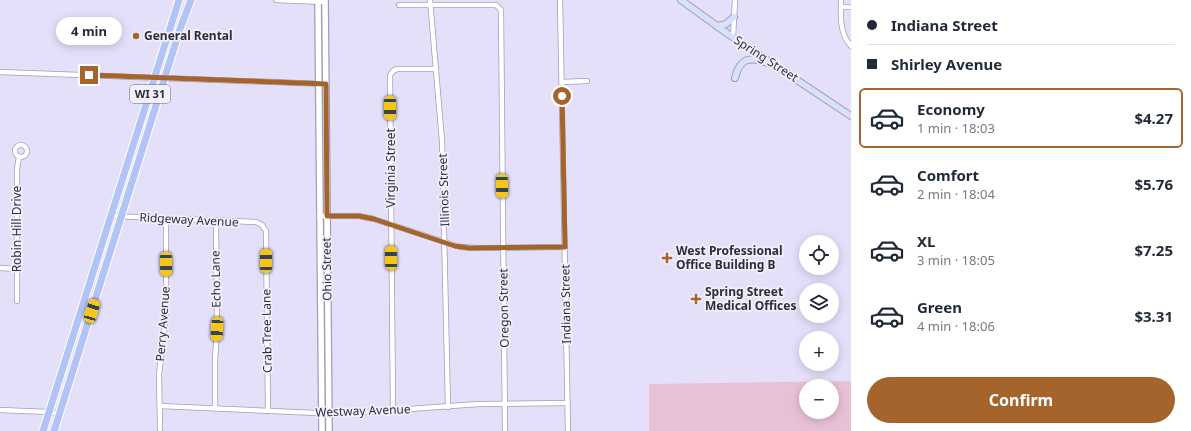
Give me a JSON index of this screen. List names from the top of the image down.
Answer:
{
  "streets": {
    "main road": ["Spring Street", "WI 31"],
    "street": [
      "Virginia Street",
      "Illinois Street",
      "Ridgeway Avenue",
      "Robin Hill Drive",
      "Ohio Street",
      "Echo Lane",
      "Indiana Street",
      "Oregon Street",
      "Perry Avenue",
      "Crab Tree Lane",
      "Westway Avenue"
    ]
  },
  "crossings": [
    ["WI 31", "Ridgeway Avenue"],
    ["Virginia Street", "Illinois Street"],
    ["Virginia Street", "Westway Avenue"],
    ["Illinois Street", "Oregon Street"],
    ["Illinois Street", "Westway Avenue"],
    ["Ridgeway Avenue", "Echo Lane"],
    ["Ridgeway Avenue", "Perry Avenue"],
    ["Ridgeway Avenue", "Crab Tree Lane"],
    ["Ohio Street", "Westway Avenue"],
    ["Echo Lane", "Westway Avenue"],
    ["Indiana Street", "Westway Avenue"],
    ["Oregon Street", "Westway Avenue"],
    ["Perry Avenue", "Westway Avenue"],
    ["Crab Tree Lane", "Westway Avenue"]
  ],
  "places": {
    "other": ["General Rental"],
    "health": ["West Professional Office Building B", "Spring Street Medical Offices"]
  },
  "page": {
    "banner": ["Indiana Street", "Shirley Avenue"],
    "bubble": "4 min",
    "list": [
      {
        "name": "Economy",
        "note": "1 min · 18:03",
        "value": "$4.27"
      },
      {
        "name": "Comfort",
        "note": "2 min · 18:04",
        "value": "$5.76"
      },
      {
        "name": "XL",
        "note": "3 min · 18:05",
        "value": "$7.25"
      },
      {
        "name": "Green",
        "note": "4 min · 18:06",
        "value": "$3.31"
      }
    ],
    "map_buttons": ["+", "−"],
    "buttons": "Confirm"
  }
}
